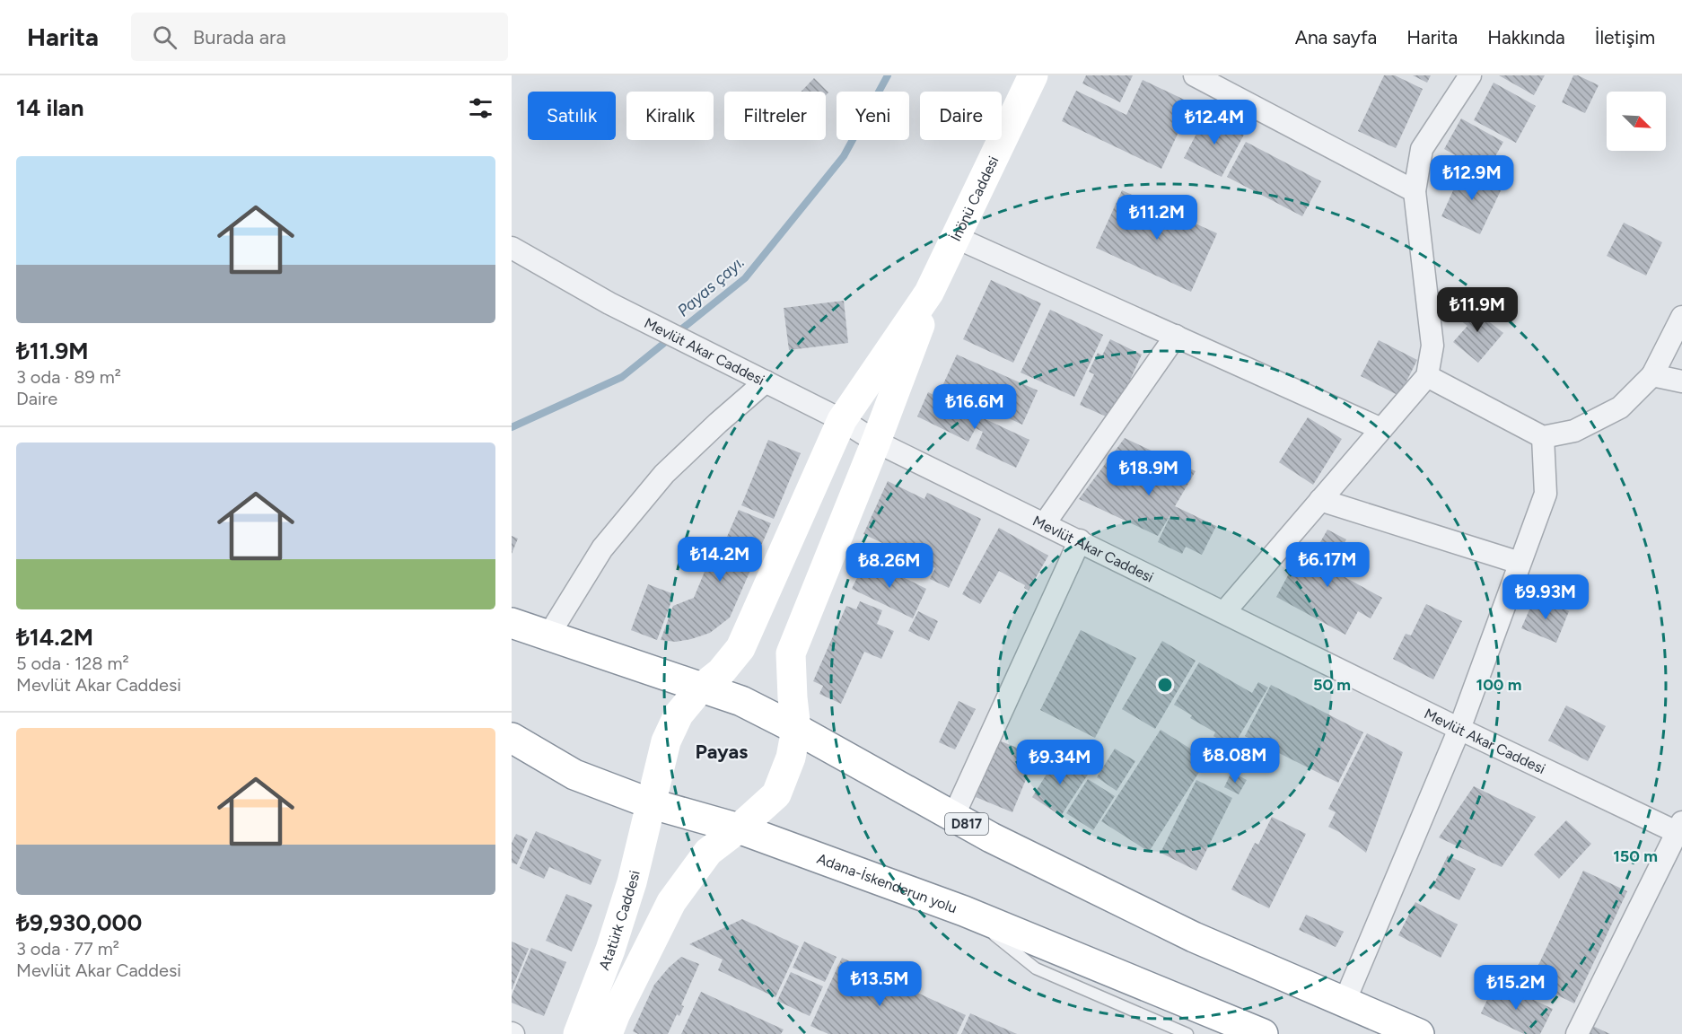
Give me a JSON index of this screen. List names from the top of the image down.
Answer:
{
  "streets": {
    "main road": [
      "İnönü Caddesi",
      "D817",
      "Adana-İskenderun yolu",
      "Atatürk Caddesi"
    ],
    "street": ["Mevlüt Akar Caddesi"]
  },
  "crossings": [
    ["D817", "Adana-İskenderun yolu"],
    ["D817", "Atatürk Caddesi"],
    ["Adana-İskenderun yolu", "Atatürk Caddesi"]
  ],
  "districts": ["Payas"],
  "water": ["Payas çayı."],
  "north": "bottom right",
  "page": {
    "header": "Harita",
    "search": "Burada ara",
    "nav": [
      "Ana sayfa",
      "Harita",
      "Hakkında",
      "İletişim"
    ],
    "heading": "14 ilan",
    "chip": [
      "Satılık",
      "Kiralık",
      "Filtreler",
      "Yeni",
      "Daire"
    ],
    "price": [
      "₺12.4M",
      "₺12.9M",
      "₺11.2M",
      "₺11.9M",
      "₺16.6M",
      "₺18.9M",
      "₺14.2M",
      "₺6.17M",
      "₺8.26M",
      "₺9.93M",
      "₺8.08M",
      "₺9.34M",
      "₺13.5M",
      "₺15.2M"
    ],
    "list": [
      {
        "name": "₺11.9M",
        "note": "3 oda · 89 m² · Daire"
      },
      {
        "name": "₺14.2M",
        "note": "5 oda · 128 m² · Mevlüt Akar Caddesi"
      },
      {
        "name": "₺9,930,000",
        "note": "3 oda · 77 m² · Mevlüt Akar Caddesi"
      }
    ]
  },
  "rings": ["50 m", "100 m", "150 m"]
}
